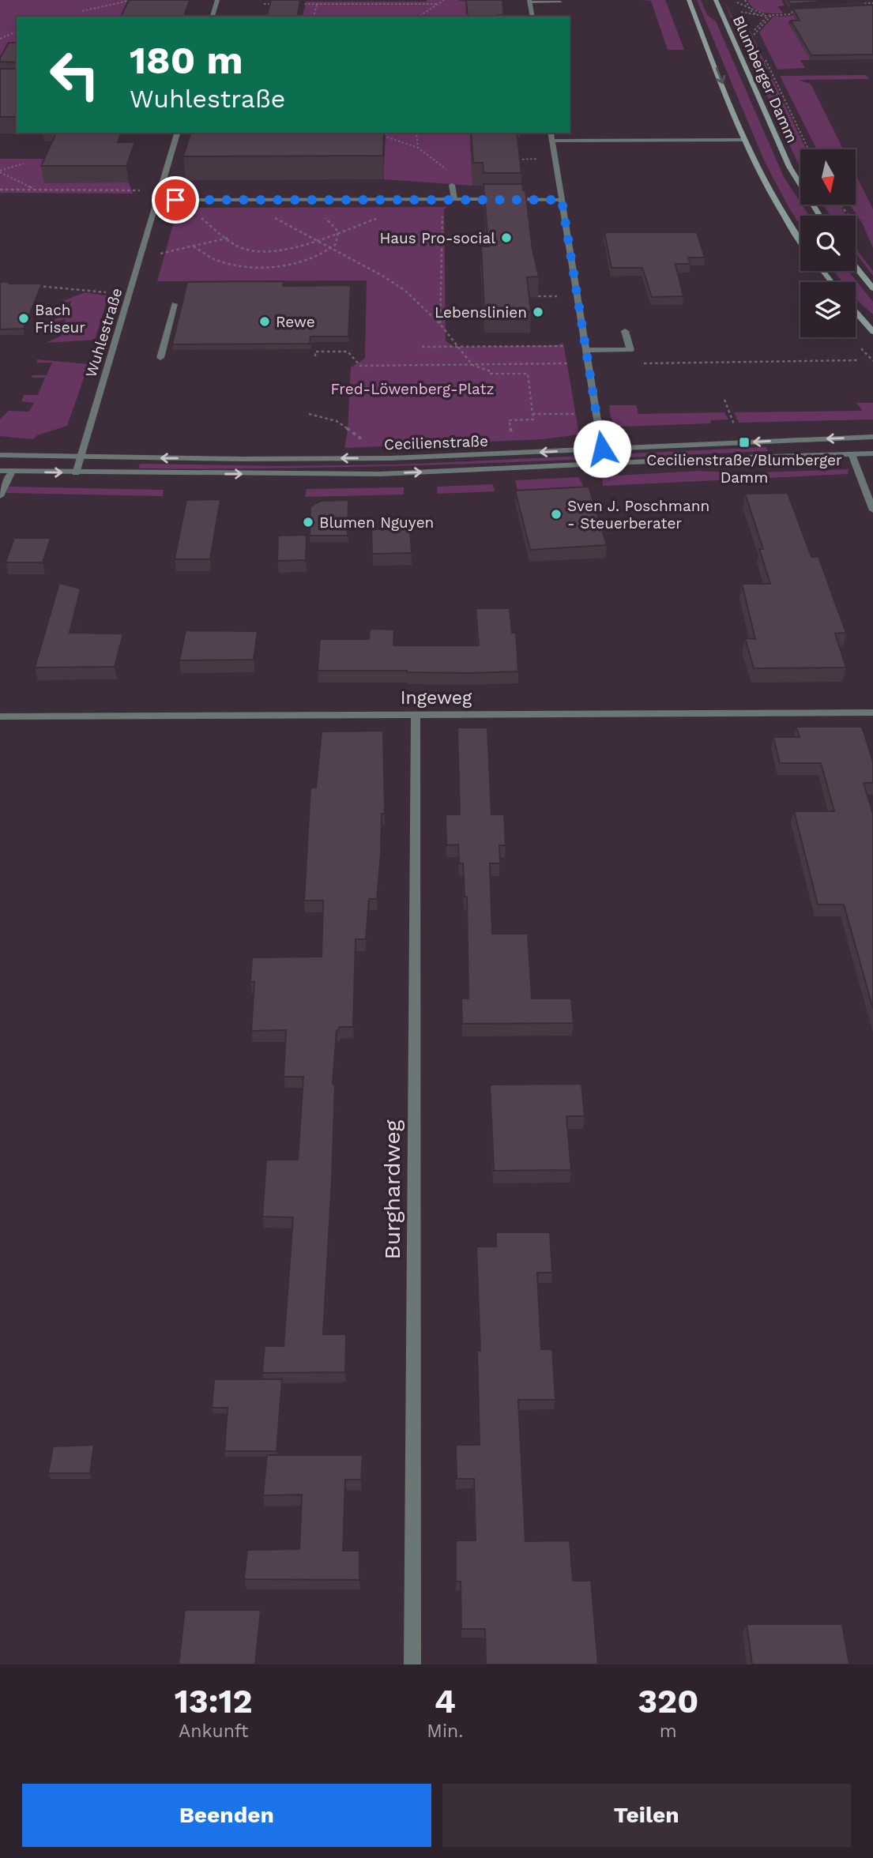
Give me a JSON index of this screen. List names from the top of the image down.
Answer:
{
  "streets": {
    "main road": ["Blumberger Damm"],
    "street": [
      "Wuhlestraße",
      "Cecilienstraße",
      "Ingeweg",
      "Burghardweg"
    ]
  },
  "crossings": [
    ["Wuhlestraße", "Cecilienstraße"],
    ["Ingeweg", "Burghardweg"]
  ],
  "parks": ["Fred-Löwenberg-Platz"],
  "places": {
    "other": [
      "Haus Pro-social",
      "Lebenslinien",
      "Bach Friseur",
      "Rewe",
      "Sven J. Poschmann - Steuerberater",
      "Blumen Nguyen"
    ],
    "transit": ["Cecilienstraße/Blumberger Damm"]
  },
  "north": "bottom",
  "page": {
    "turn": ["180 m", "Wuhlestraße"],
    "eta": [
      "13:12",
      "Ankunft",
      "4",
      "Min.",
      "320",
      "m"
    ],
    "buttons": ["Beenden", "Teilen"]
  }
}
